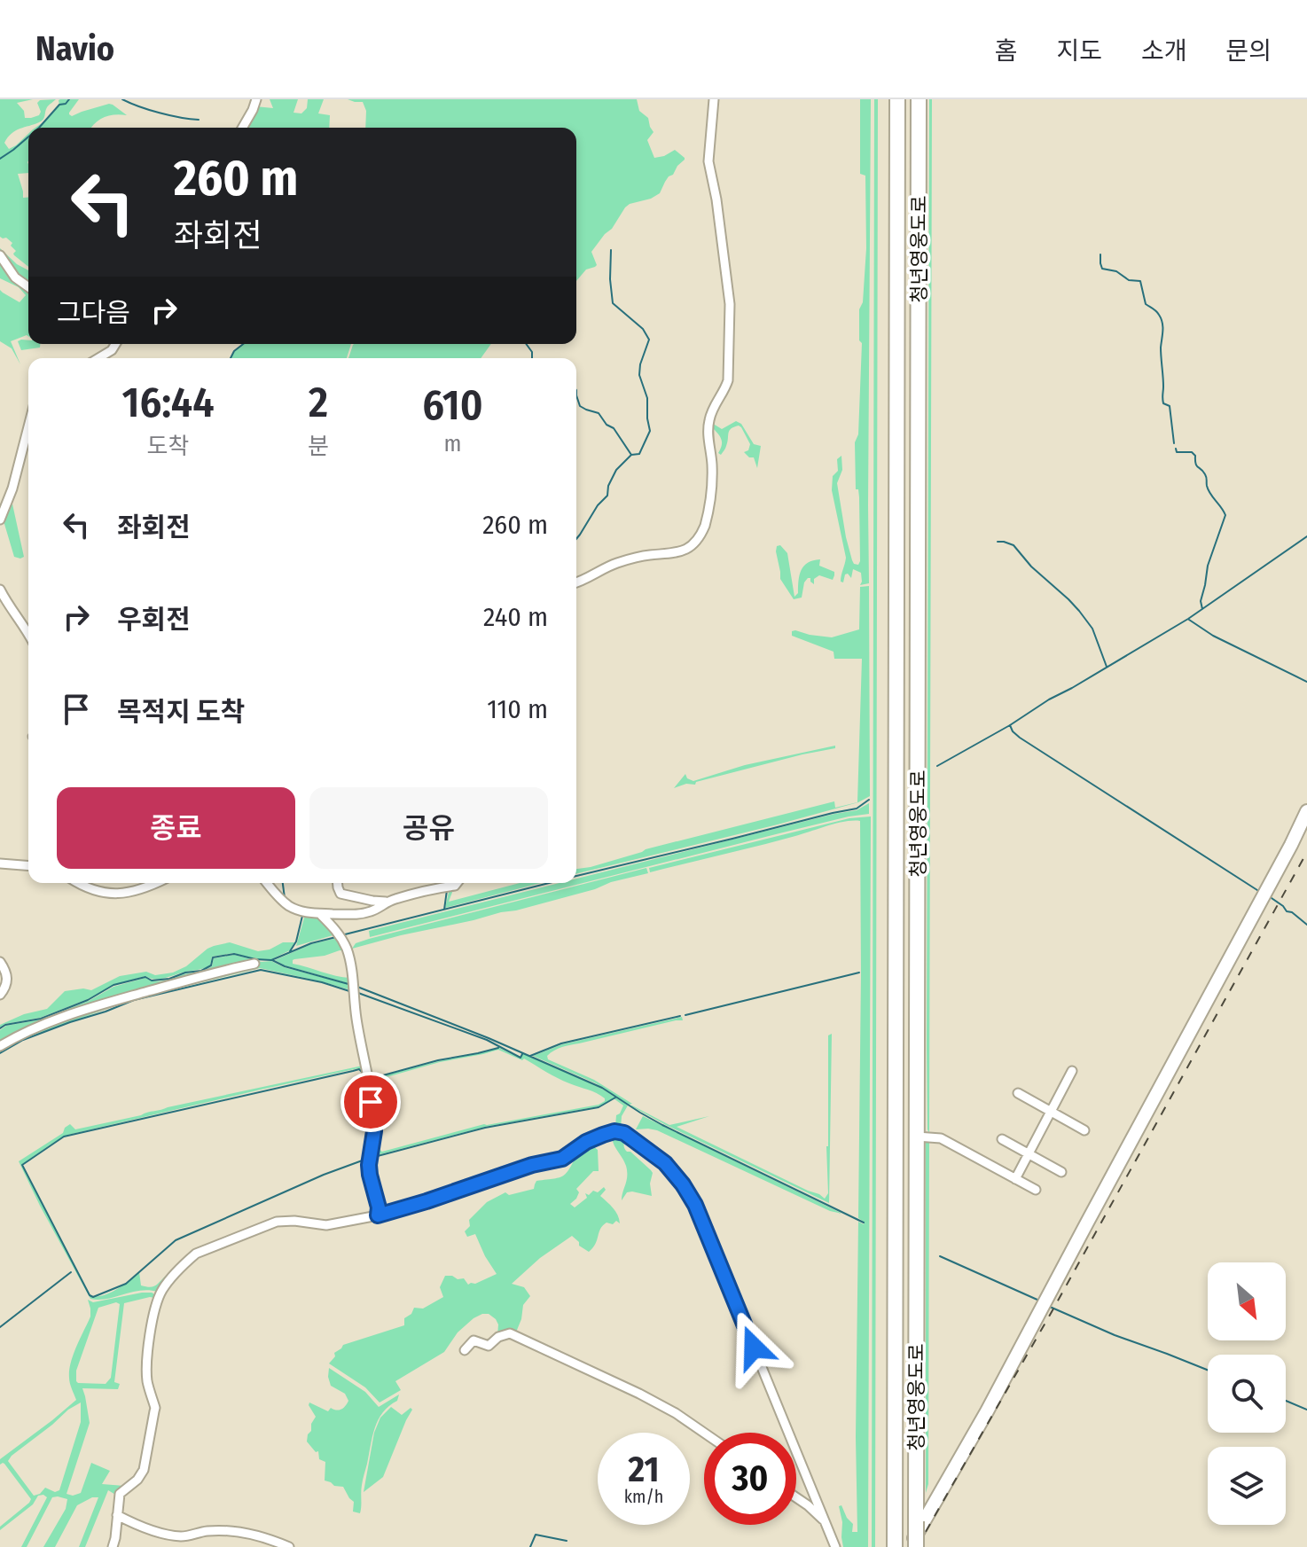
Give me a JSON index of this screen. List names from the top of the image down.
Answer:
{
  "streets": {
    "highway": ["청년영웅도로"]
  },
  "north": "bottom right",
  "page": {
    "header": "Navio",
    "nav": [
      "홈",
      "지도",
      "소개",
      "문의"
    ],
    "turn": ["260 m", "좌회전"],
    "then": "그다음",
    "eta": [
      "16:44",
      "도착",
      "2",
      "분",
      "610",
      "m"
    ],
    "list": [
      {
        "name": "좌회전",
        "value": "260 m"
      },
      {
        "name": "우회전",
        "value": "240 m"
      },
      {
        "name": "목적지 도착",
        "value": "110 m"
      }
    ],
    "buttons": ["종료", "공유"],
    "speed": "21 km/h",
    "limit": "30"
  }
}
